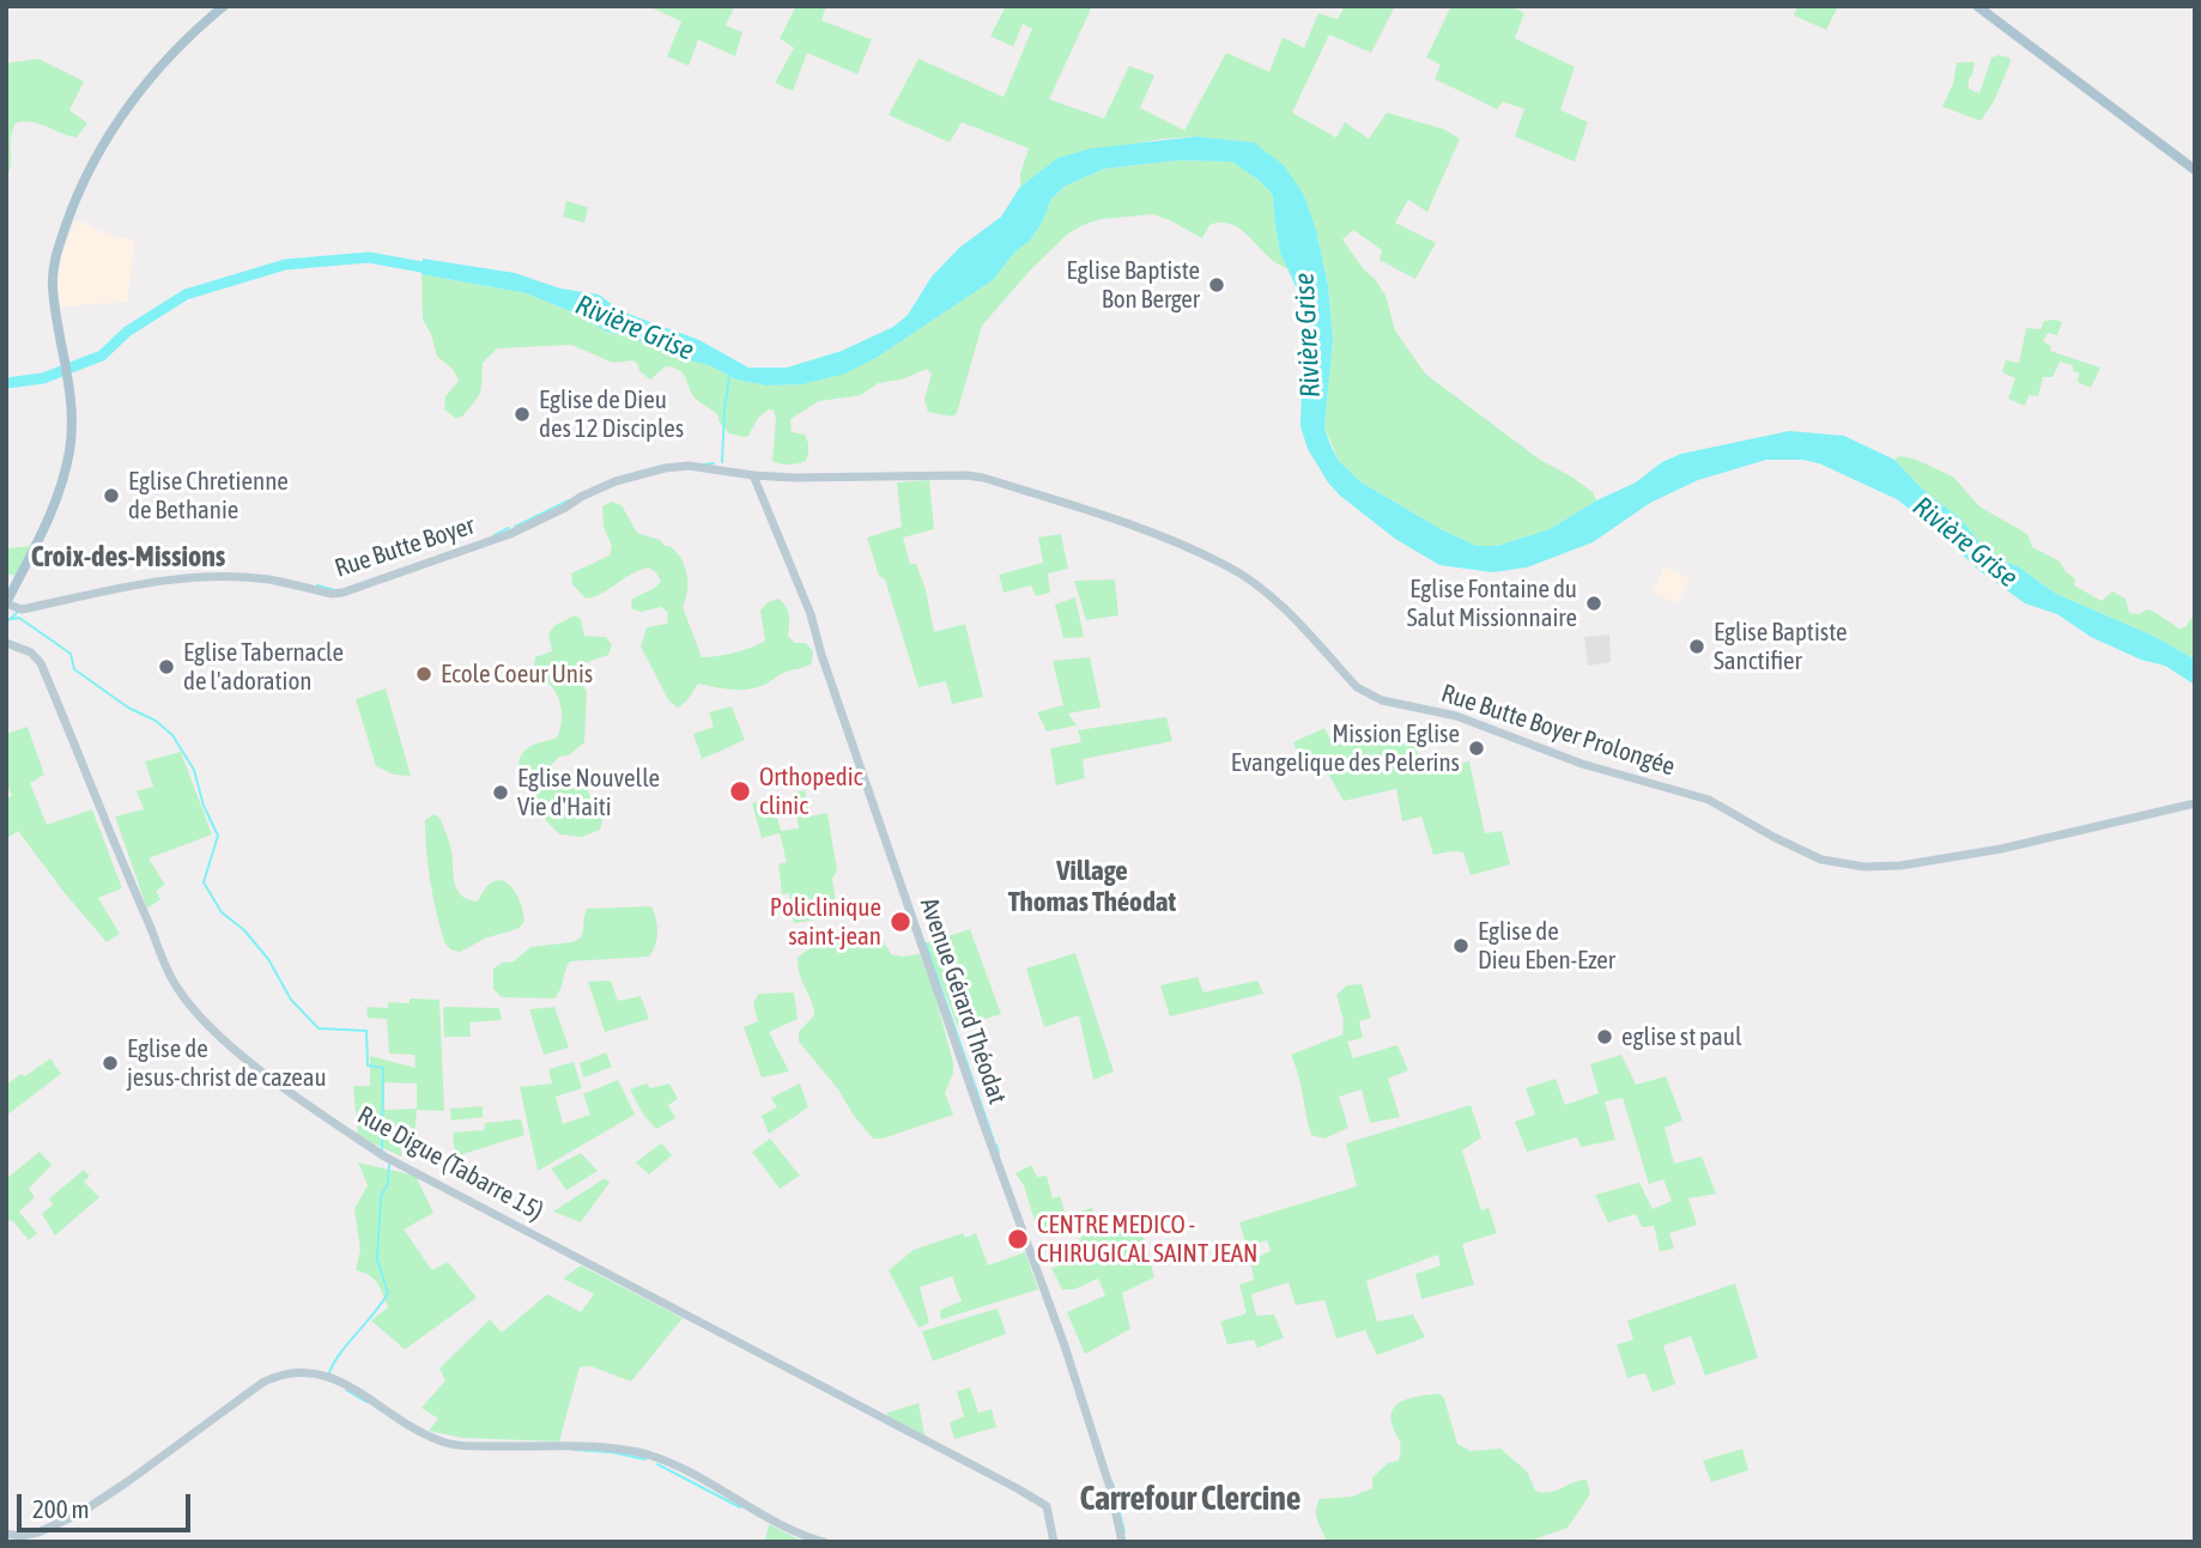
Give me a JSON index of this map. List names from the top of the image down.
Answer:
{
  "streets": {
    "street": [
      "Rue Butte Boyer",
      "Rue Butte Boyer Prolongée",
      "Avenue Gérard Théodat",
      "Rue Digue (Tabarre 15)"
    ]
  },
  "crossings": [
    ["Rue Butte Boyer", "Rue Butte Boyer Prolongée"],
    ["Rue Butte Boyer", "Avenue Gérard Théodat"],
    ["Rue Butte Boyer Prolongée", "Avenue Gérard Théodat"]
  ],
  "districts": ["Croix-des-Missions", "Village Thomas Théodat", "Carrefour Clercine"],
  "water": ["Rivière Grise"],
  "places": [
    "Eglise Baptiste Bon Berger",
    "Eglise de Dieu des 12 Disciples",
    "Eglise Chretienne de Bethanie",
    "Eglise Fontaine du Salut Missionnaire",
    "Eglise Baptiste Sanctifier",
    "Eglise Tabernacle de l'adoration",
    "Ecole Coeur Unis",
    "Mission Eglise Evangelique des Pelerins",
    "Orthopedic clinic",
    "Eglise Nouvelle Vie d'Haiti",
    "Policlinique saint-jean",
    "Eglise de Dieu Eben-Ezer",
    "eglise st paul",
    "Eglise de jesus-christ de cazeau",
    "CENTRE MEDICO - CHIRUGICAL SAINT JEAN"
  ],
  "scale_bar": "200 m"
}
